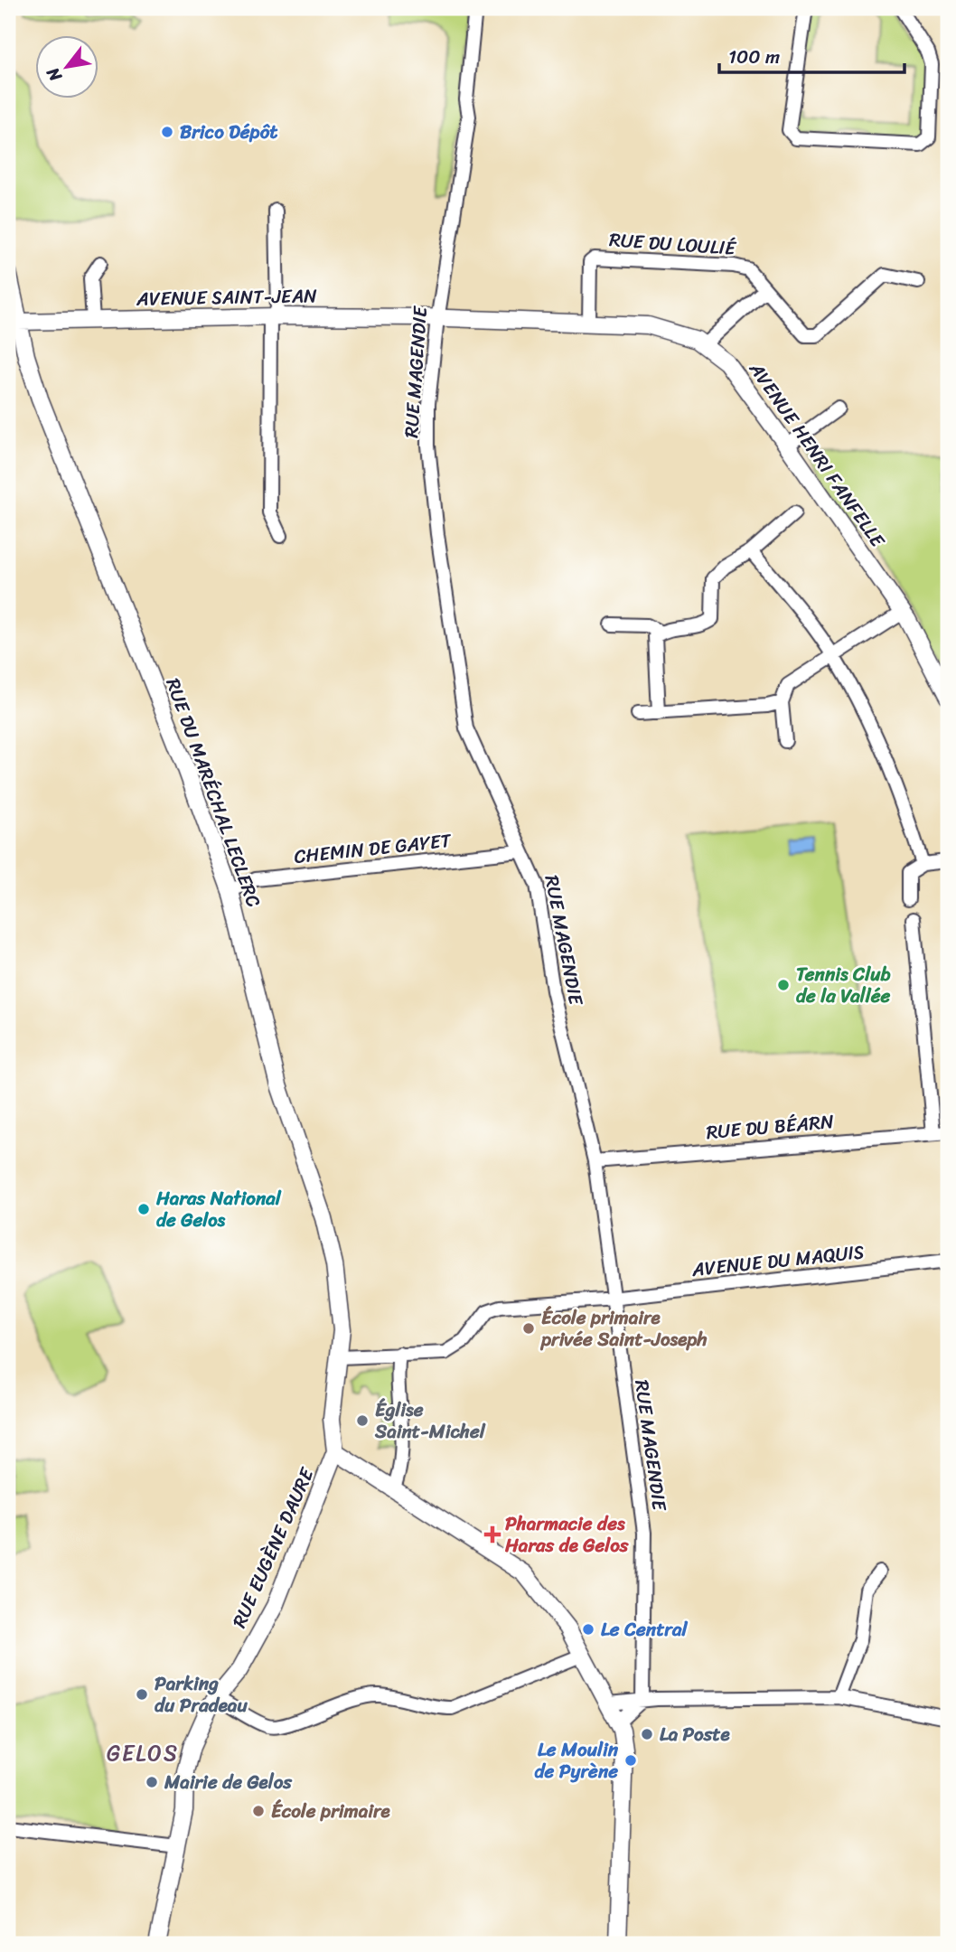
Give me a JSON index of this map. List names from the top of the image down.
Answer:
{
  "streets": {
    "street": [
      "RUE DU LOULIÉ",
      "AVENUE SAINT-JEAN",
      "RUE MAGENDIE",
      "AVENUE HENRI FANFELLE",
      "RUE DU MARÉCHAL LECLERC",
      "CHEMIN DE GAYET",
      "RUE DU BÉARN",
      "AVENUE DU MAQUIS",
      "RUE EUGÈNE DAURE"
    ]
  },
  "crossings": [
    ["RUE DU LOULIÉ", "AVENUE HENRI FANFELLE"],
    ["AVENUE SAINT-JEAN", "RUE MAGENDIE"],
    ["AVENUE SAINT-JEAN", "AVENUE HENRI FANFELLE"],
    ["AVENUE SAINT-JEAN", "RUE DU MARÉCHAL LECLERC"],
    ["RUE MAGENDIE", "AVENUE HENRI FANFELLE"],
    ["RUE MAGENDIE", "CHEMIN DE GAYET"],
    ["RUE MAGENDIE", "RUE DU BÉARN"],
    ["RUE MAGENDIE", "AVENUE DU MAQUIS"],
    ["RUE DU MARÉCHAL LECLERC", "CHEMIN DE GAYET"],
    ["RUE DU MARÉCHAL LECLERC", "AVENUE DU MAQUIS"],
    ["RUE DU MARÉCHAL LECLERC", "RUE EUGÈNE DAURE"]
  ],
  "districts": ["GELOS"],
  "places": {
    "other": [
      "Brico Dépôt",
      "Tennis Club de la Vallée",
      "Haras National de Gelos",
      "École primaire privée Saint-Joseph",
      "Église Saint-Michel",
      "Le Central",
      "Parking du Pradeau",
      "La Poste",
      "Le Moulin de Pyrène",
      "Mairie de Gelos",
      "École primaire"
    ],
    "health": ["Pharmacie des Haras de Gelos"]
  },
  "scale_bar": "100 m",
  "north": "bottom left"
}
